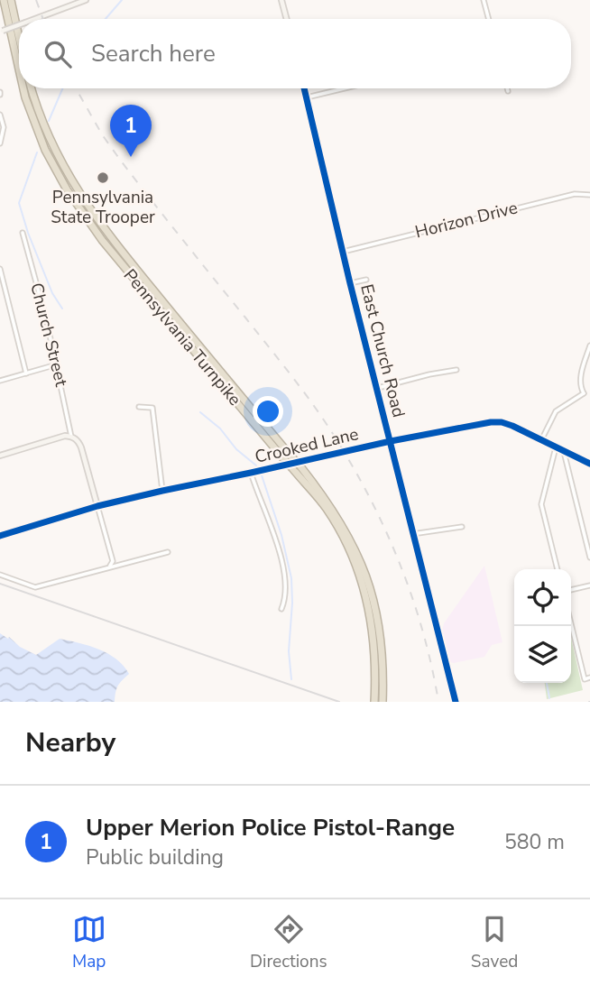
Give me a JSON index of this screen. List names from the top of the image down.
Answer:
{
  "streets": {
    "highway": ["Pennsylvania Turnpike"],
    "street": [
      "Horizon Drive",
      "Church Street",
      "East Church Road",
      "Crooked Lane"
    ]
  },
  "crossings": [
    ["Horizon Drive", "East Church Road"],
    ["East Church Road", "Crooked Lane"]
  ],
  "places": ["Pennsylvania State Trooper"],
  "page": {
    "search": "Search here",
    "pins": "1",
    "heading": "Nearby",
    "list": [
      {
        "mark": "1",
        "name": "Upper Merion Police Pistol-Range",
        "note": "Public building",
        "value": "580 m"
      }
    ],
    "nav": ["Map", "Directions", "Saved"]
  }
}
